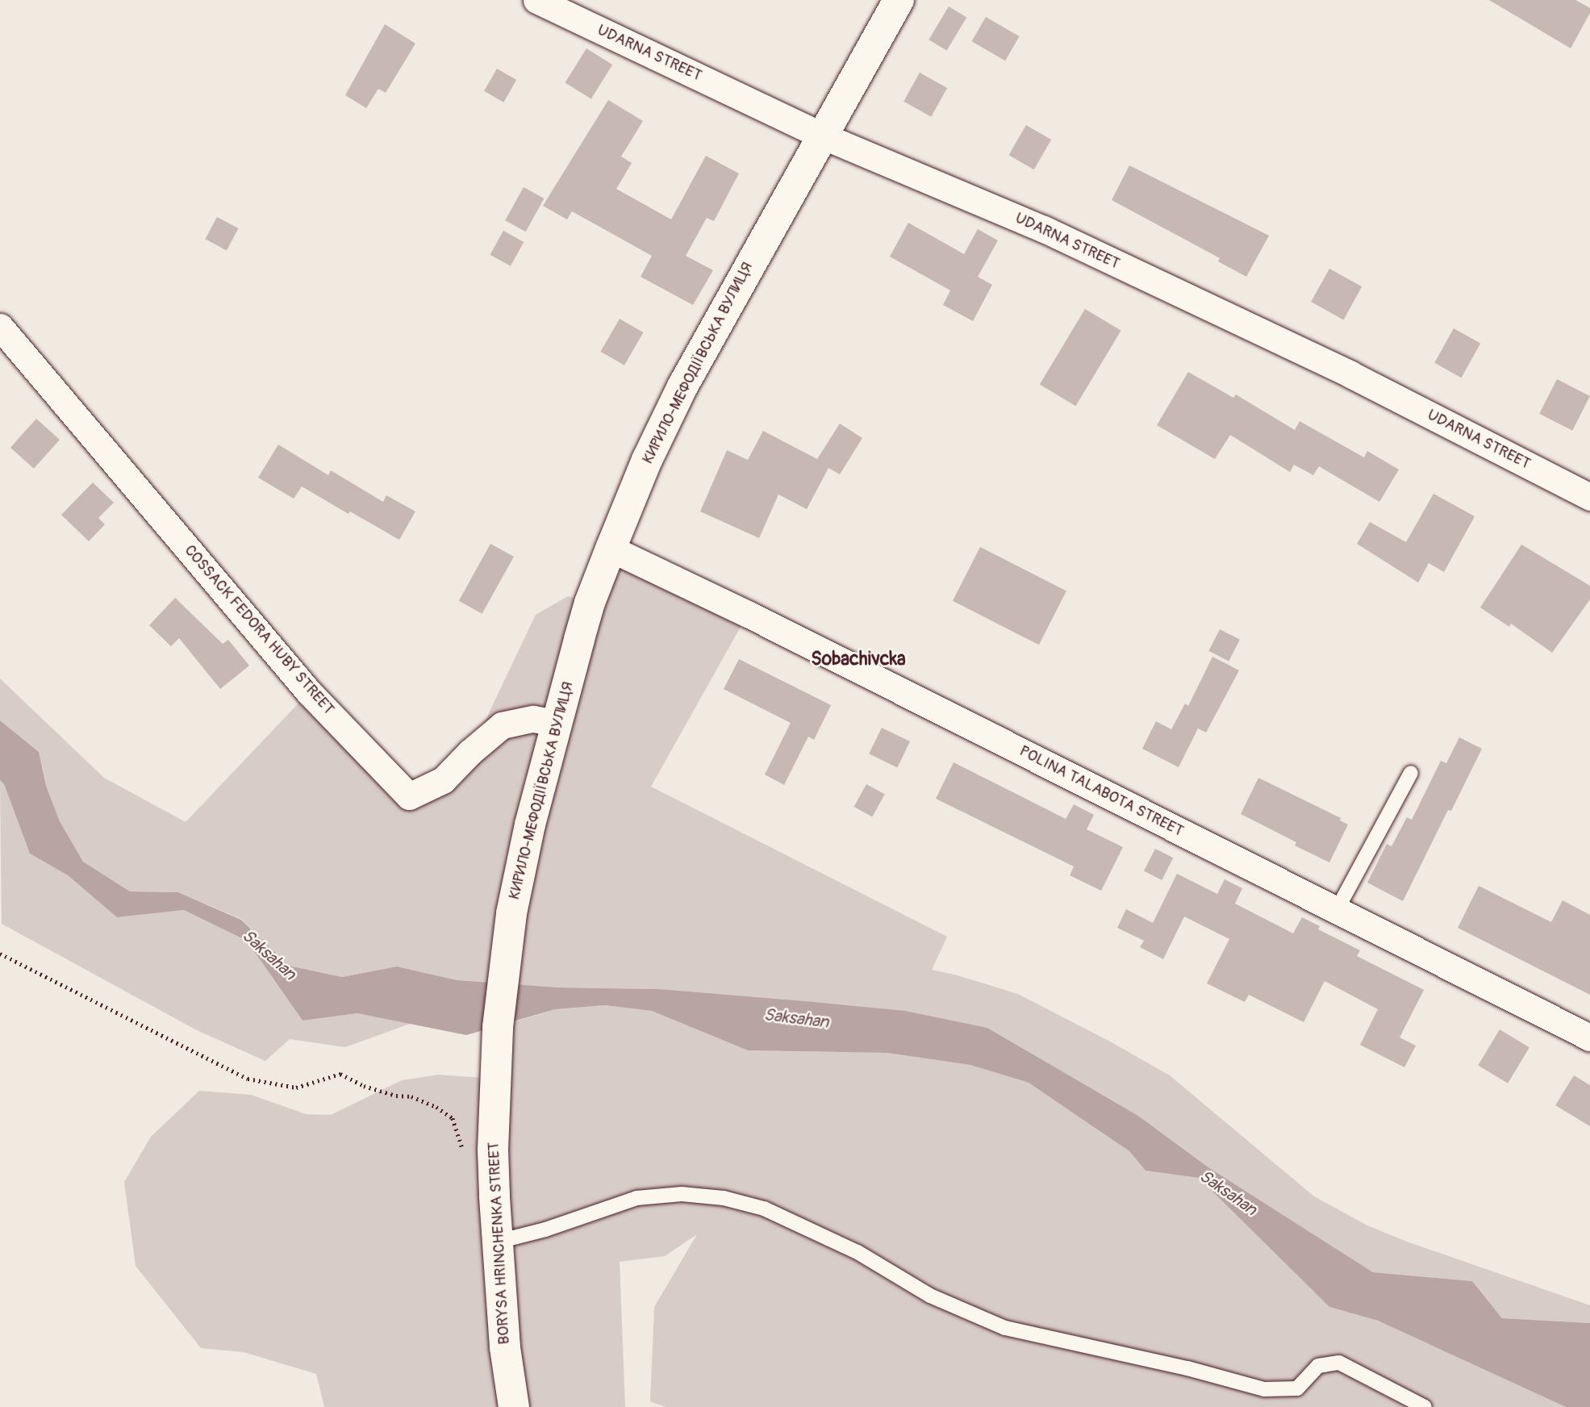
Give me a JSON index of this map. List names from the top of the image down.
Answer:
{
  "streets": {
    "street": [
      "UDARNA STREET",
      "КИРИЛО-МЕФОДІЇВСЬКА ВУЛИЦЯ",
      "COSSACK FEDORA HUBY STREET",
      "POLINA TALABOTA STREET",
      "BORYSA HRINCHENKA STREET"
    ]
  },
  "crossings": [
    ["UDARNA STREET", "КИРИЛО-МЕФОДІЇВСЬКА ВУЛИЦЯ"],
    ["КИРИЛО-МЕФОДІЇВСЬКА ВУЛИЦЯ", "COSSACK FEDORA HUBY STREET"],
    ["КИРИЛО-МЕФОДІЇВСЬКА ВУЛИЦЯ", "POLINA TALABOTA STREET"],
    ["КИРИЛО-МЕФОДІЇВСЬКА ВУЛИЦЯ", "BORYSA HRINCHENKA STREET"]
  ],
  "districts": ["Sobachivcka"],
  "water": ["Saksahan"]
}
